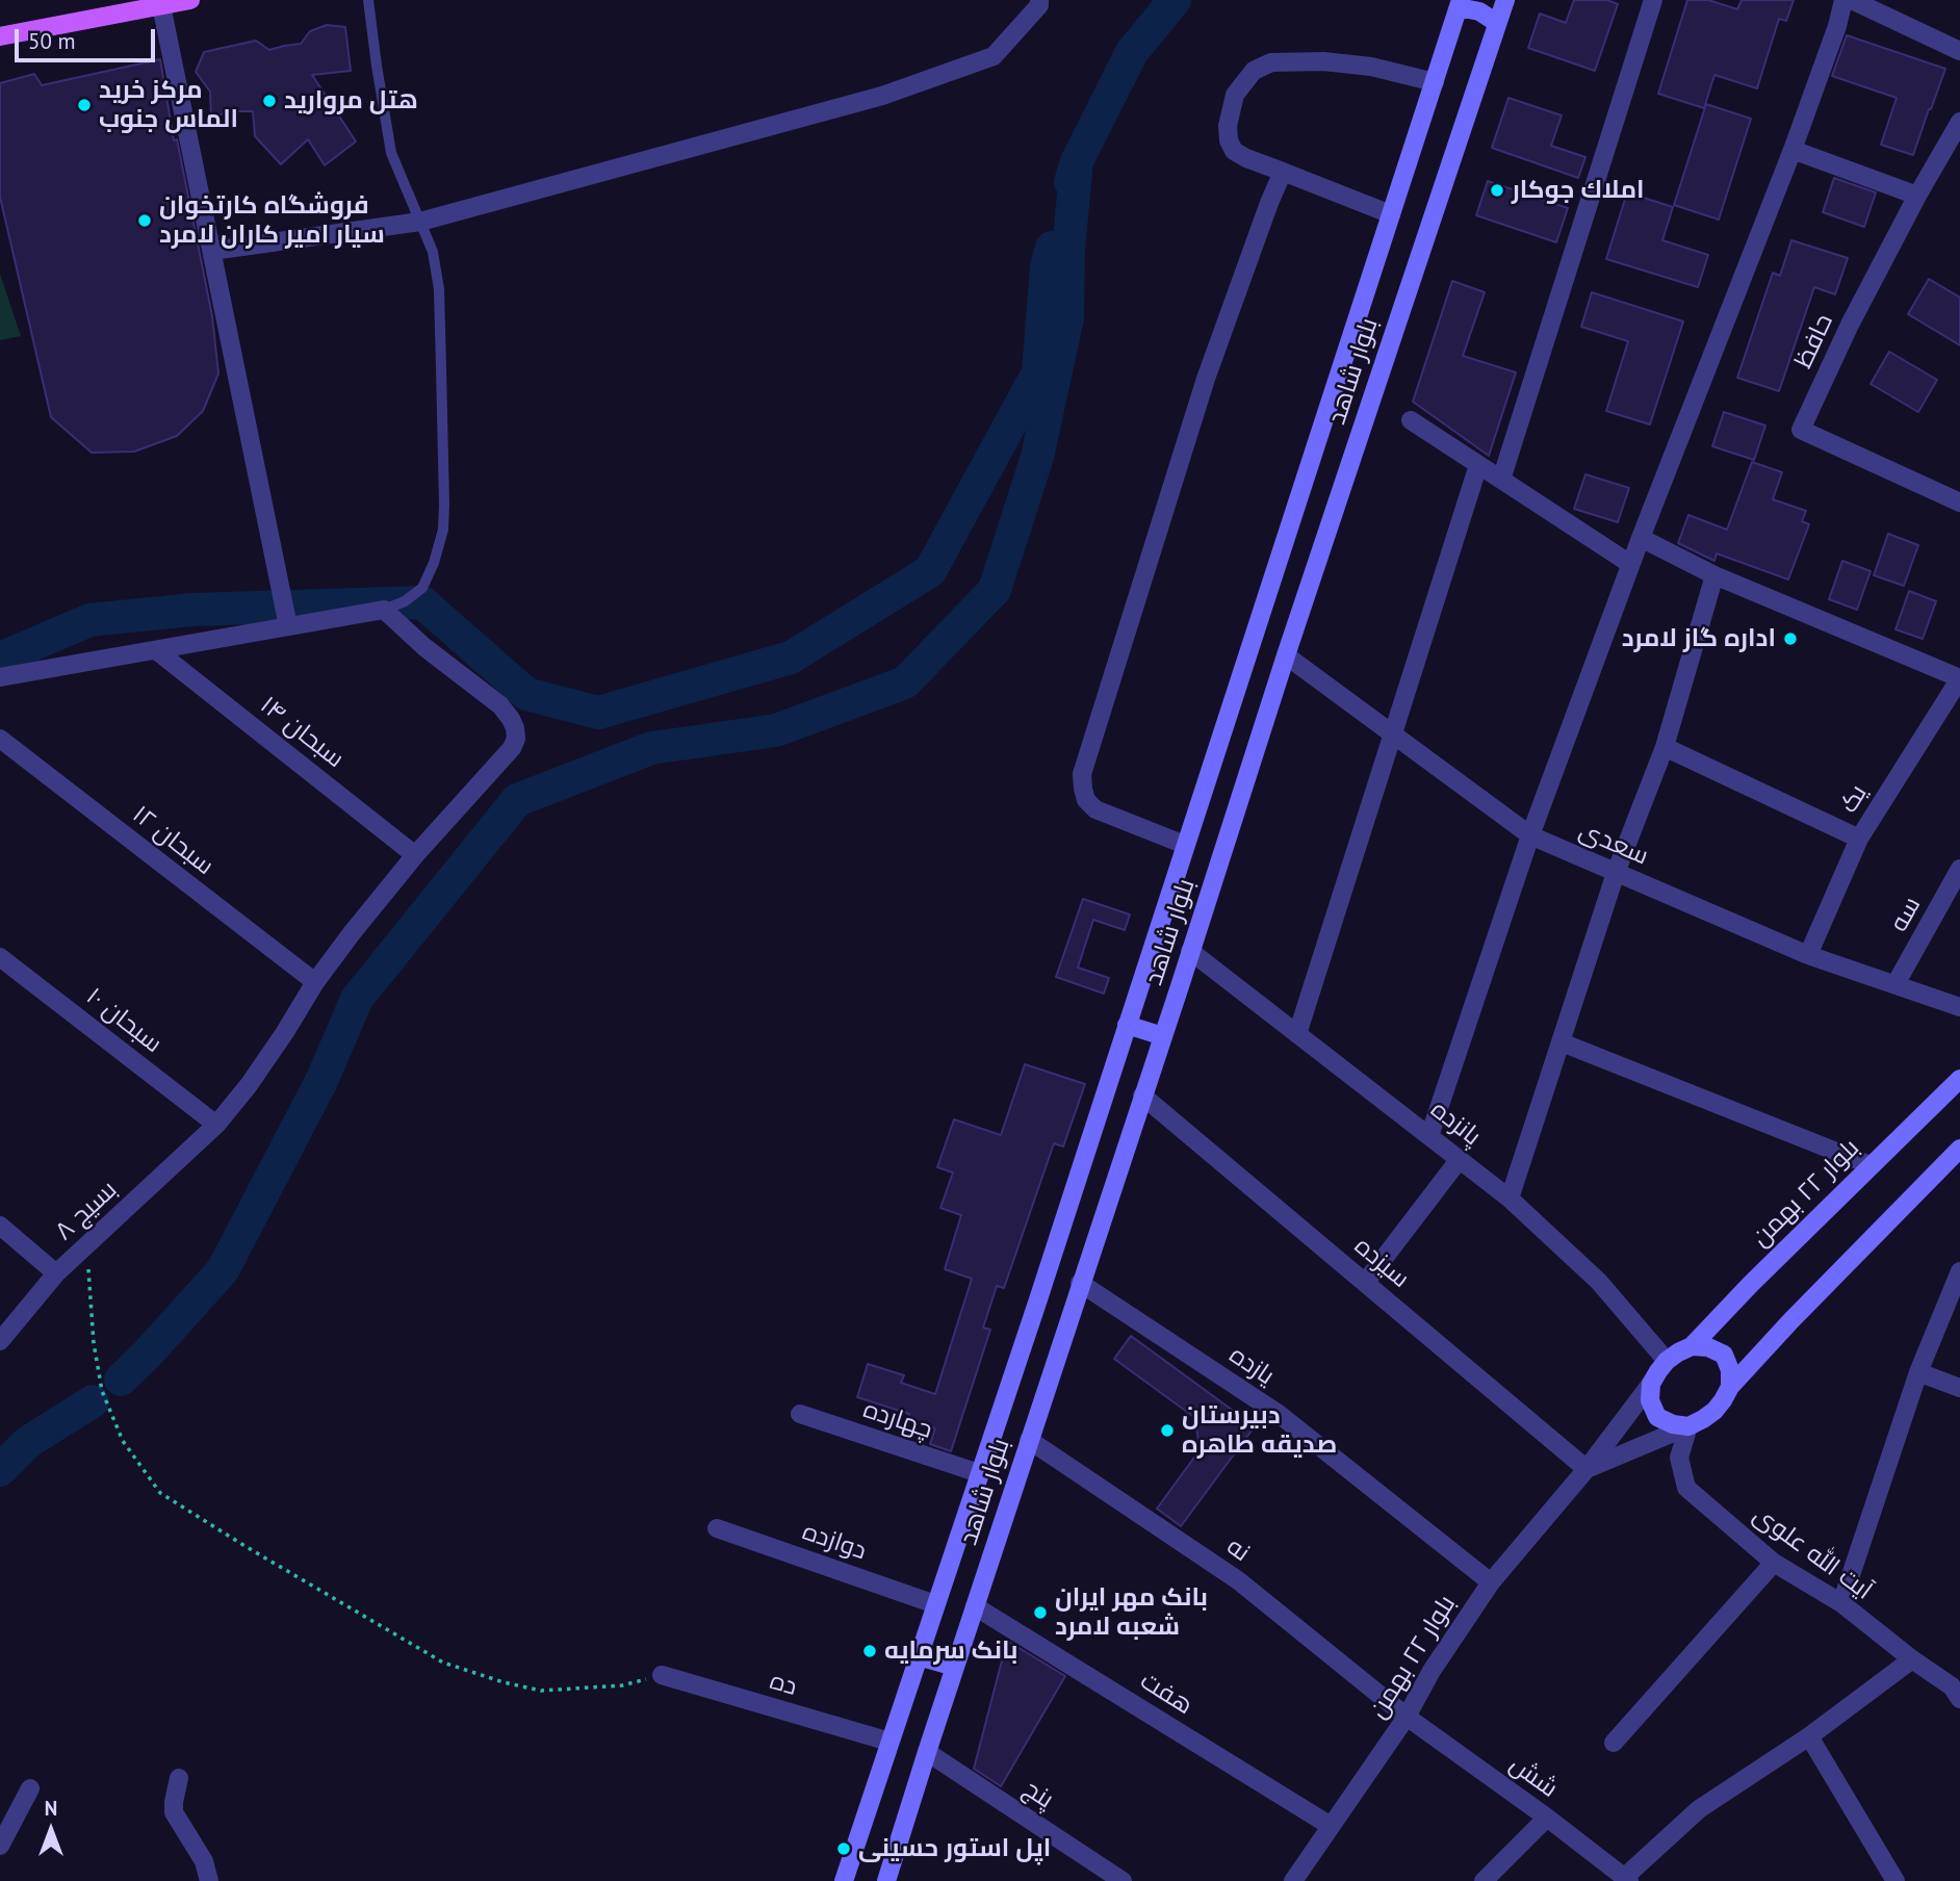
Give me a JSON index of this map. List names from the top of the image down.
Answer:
{
  "streets": {
    "main road": ["بلوار شاهد", "بلوار ۲۲ بهمن"],
    "street": [
      "حافظ",
      "سبحان ۱۴",
      "یک",
      "سبحان ۱۲",
      "سعدی",
      "سه",
      "سبحان ۱۰",
      "پانزده",
      "بسیج ۸",
      "سیزده",
      "یازده",
      "چهارده",
      "دوازده",
      "نه",
      "آیت الله علوی",
      "ده",
      "هفت",
      "شش",
      "پنج"
    ]
  },
  "crossings": [
    ["بلوار شاهد", "سعدی"],
    ["بلوار شاهد", "پانزده"],
    ["بلوار شاهد", "سیزده"],
    ["بلوار شاهد", "یازده"],
    ["بلوار شاهد", "چهارده"],
    ["بلوار شاهد", "دوازده"],
    ["بلوار شاهد", "نه"],
    ["بلوار شاهد", "ده"],
    ["بلوار شاهد", "هفت"],
    ["بلوار شاهد", "پنج"],
    ["سبحان ۱۴", "بسیج ۸"],
    ["یک", "سعدی"],
    ["سبحان ۱۲", "بسیج ۸"],
    ["سعدی", "سه"],
    ["سبحان ۱۰", "بسیج ۸"],
    ["پانزده", "بلوار ۲۲ بهمن"],
    ["پانزده", "آیت الله علوی"],
    ["بلوار ۲۲ بهمن", "سیزده"],
    ["بلوار ۲۲ بهمن", "یازده"],
    ["بلوار ۲۲ بهمن", "نه"],
    ["بلوار ۲۲ بهمن", "آیت الله علوی"],
    ["بلوار ۲۲ بهمن", "هفت"],
    ["بلوار ۲۲ بهمن", "شش"],
    ["نه", "شش"]
  ],
  "places": [
    "هتل مروارید",
    "مرکز خرید الماس جنوب",
    "املاك جوكار",
    "فروشگاه کارتخوان سیار امیر کاران لامرد",
    "اداره گاز لامرد",
    "دبیرستان صدیقه طاهره",
    "بانک مهر ایران شعبه لامرد",
    "بانک سرمایه",
    "اپل استور حسینی"
  ],
  "scale_bar": "50 m",
  "north": "top"
}
